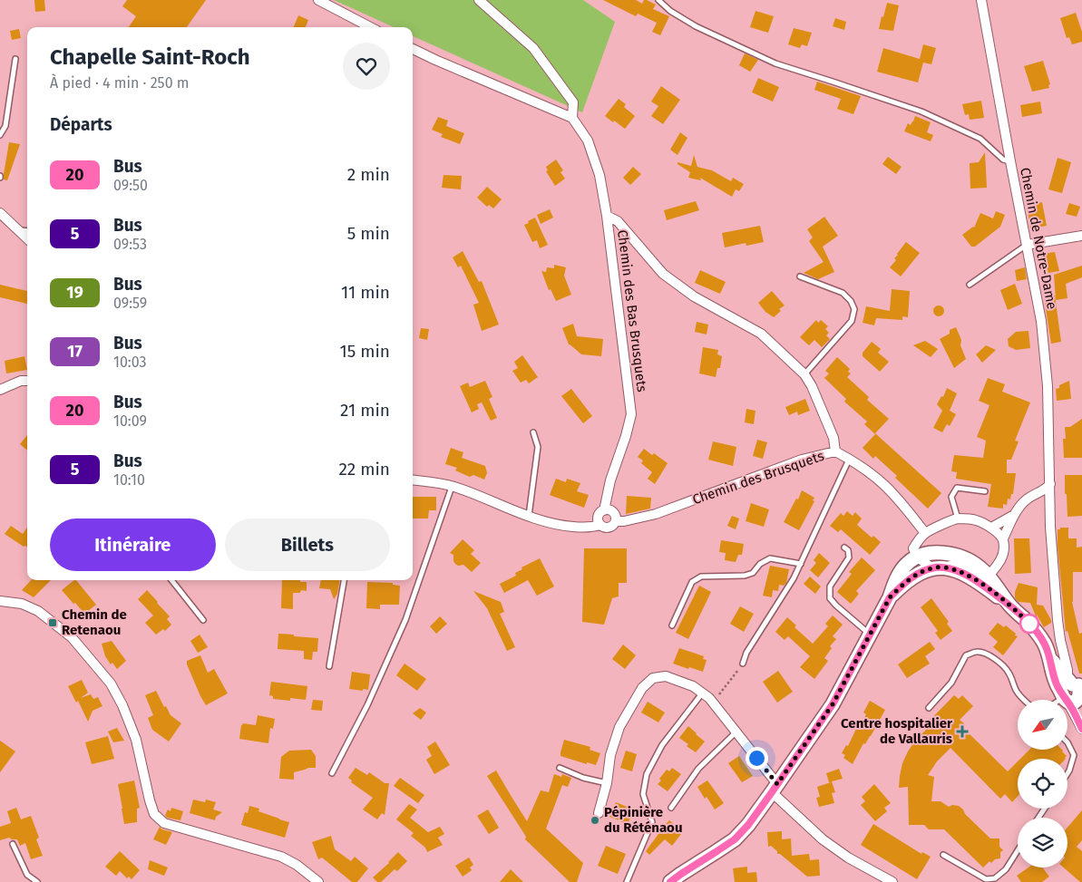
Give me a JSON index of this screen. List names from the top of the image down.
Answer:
{
  "streets": {
    "street": ["Chemin de Notre-Dame", "Chemin des Bas Brusquets", "Chemin des Brusquets"]
  },
  "crossings": [
    ["Chemin des Bas Brusquets", "Chemin des Brusquets"]
  ],
  "places": {
    "transit": ["Chemin de Retenaou"],
    "health": ["Centre hospitalier de Vallauris"],
    "other": ["Pépinière du Réténaou"]
  },
  "lines": ["bus line 20"],
  "north": "bottom left",
  "page": {
    "heading": [
      ["Chapelle Saint-Roch", "À pied · 4 min · 250 m"],
      "Départs"
    ],
    "list": [
      {
        "mark": "20",
        "name": "Bus",
        "note": "09:50",
        "value": "2 min"
      },
      {
        "mark": "5",
        "name": "Bus",
        "note": "09:53",
        "value": "5 min"
      },
      {
        "mark": "19",
        "name": "Bus",
        "note": "09:59",
        "value": "11 min"
      },
      {
        "mark": "17",
        "name": "Bus",
        "note": "10:03",
        "value": "15 min"
      },
      {
        "mark": "20",
        "name": "Bus",
        "note": "10:09",
        "value": "21 min"
      },
      {
        "mark": "5",
        "name": "Bus",
        "note": "10:10",
        "value": "22 min"
      }
    ],
    "buttons": ["Itinéraire", "Billets"]
  }
}
